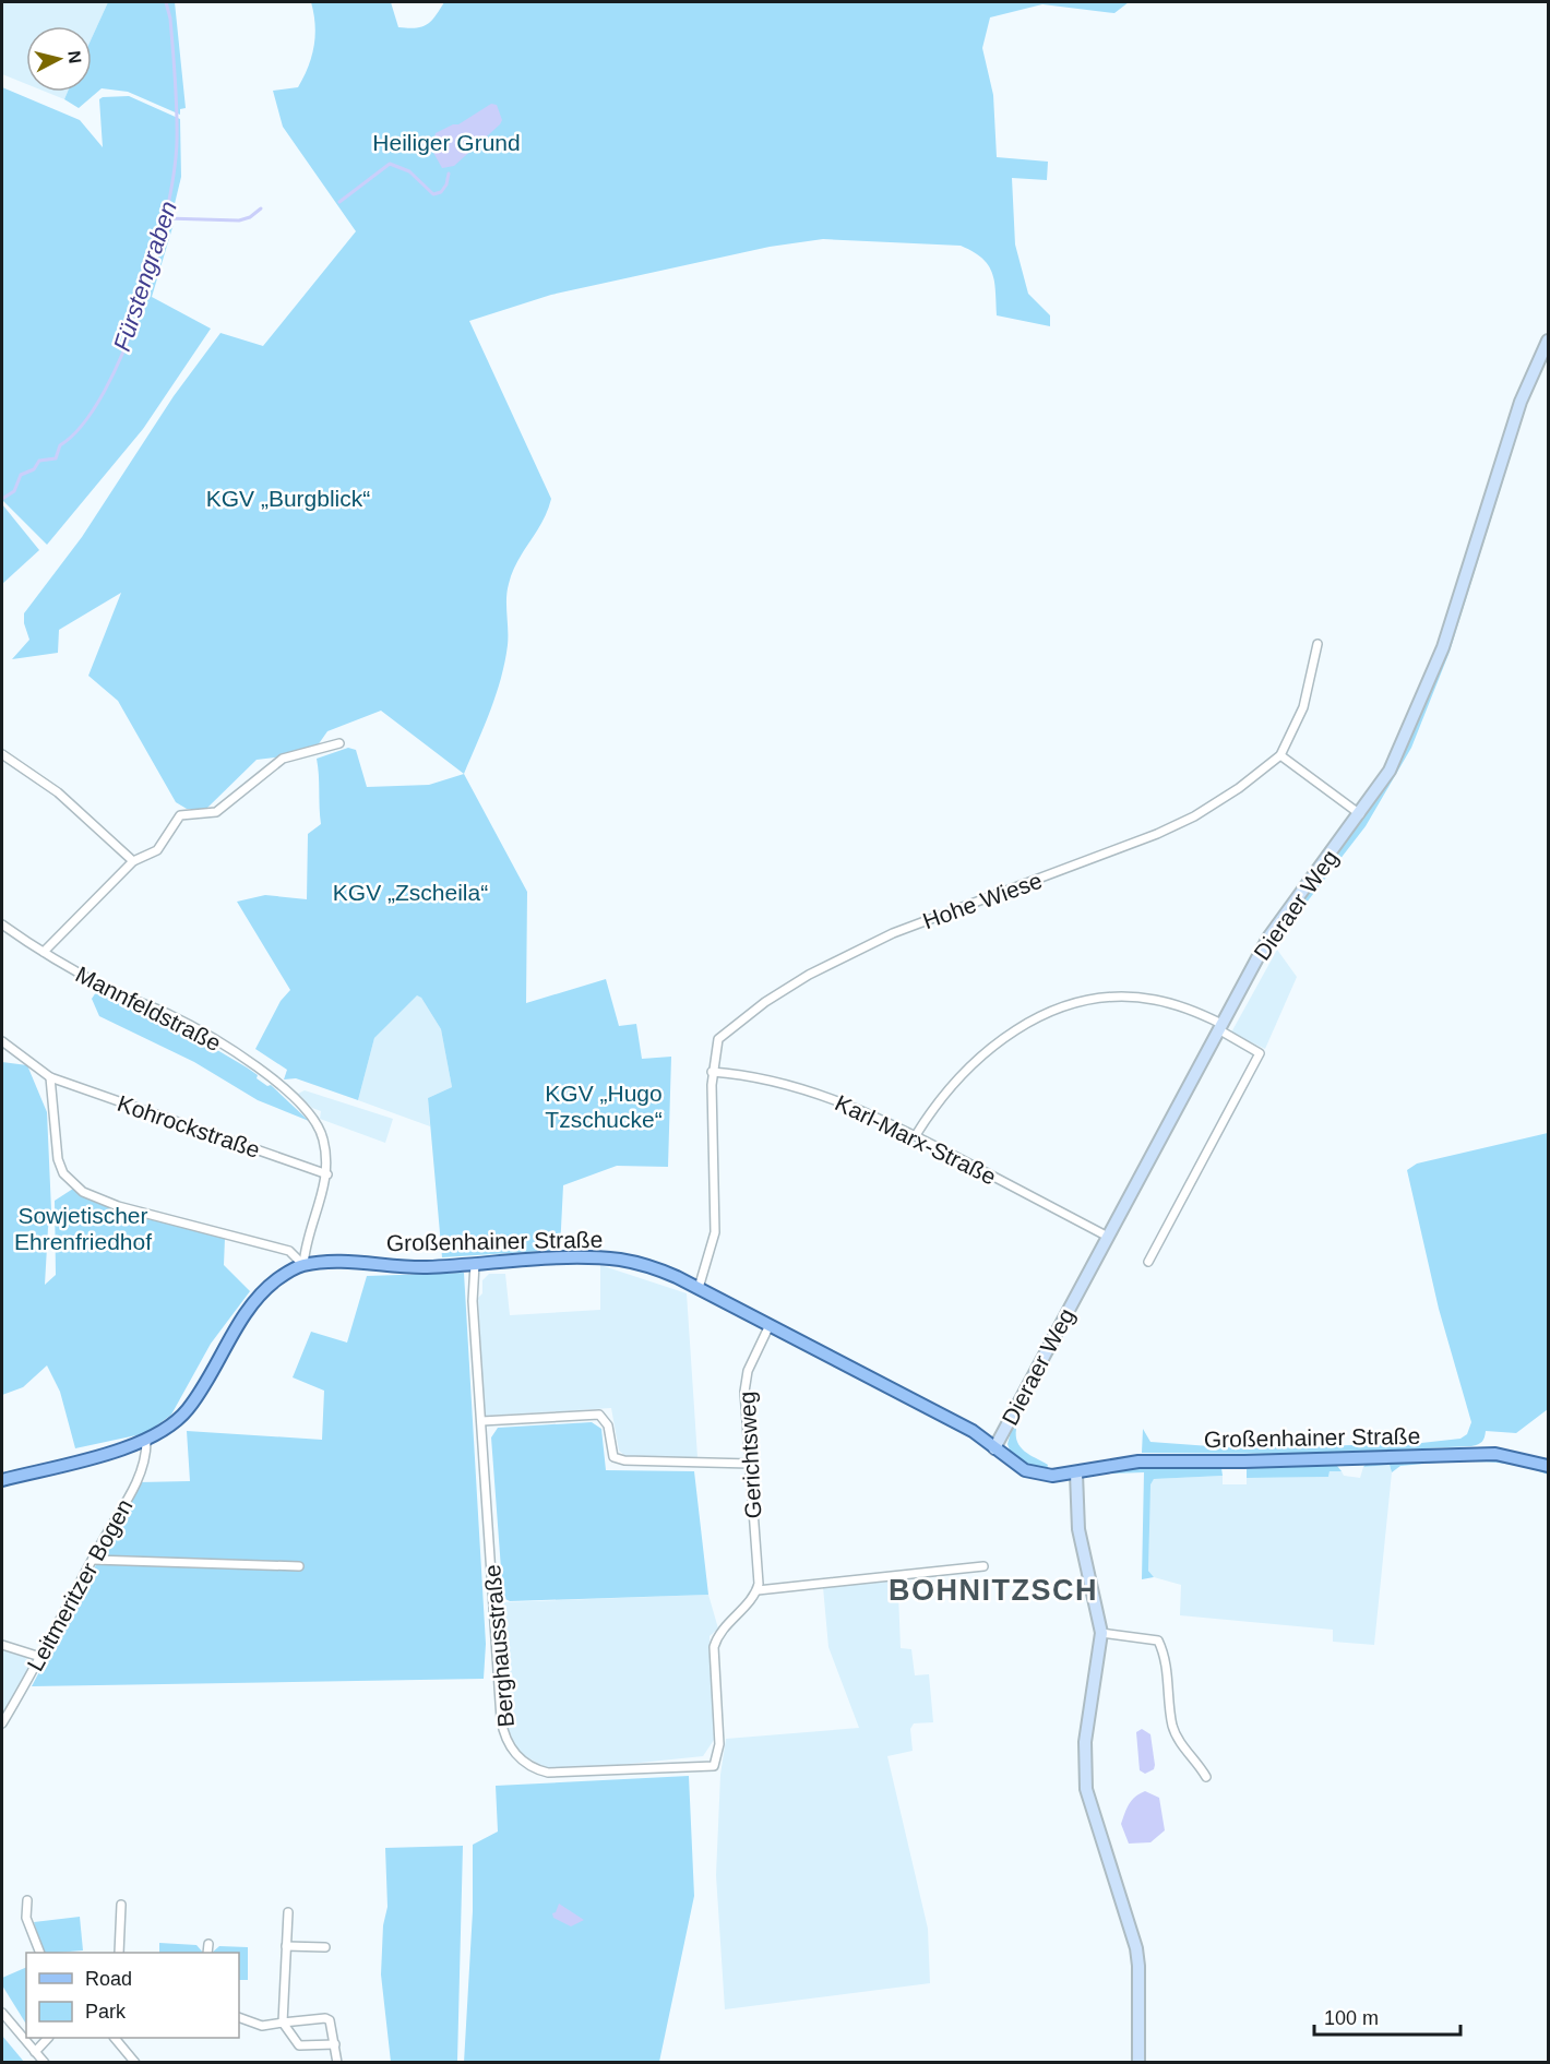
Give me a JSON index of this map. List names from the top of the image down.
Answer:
{
  "streets": {
    "main road": ["Dieraer Weg", "Großenhainer Straße"],
    "street": [
      "Hohe Wiese",
      "Mannfeldstraße",
      "Kohrockstraße",
      "Karl-Marx-Straße",
      "Gerichtsweg",
      "Leitmeritzer Bogen",
      "Berghausstraße"
    ]
  },
  "crossings": [
    ["Hohe Wiese", "Karl-Marx-Straße"],
    ["Hohe Wiese", "Großenhainer Straße"],
    ["Dieraer Weg", "Karl-Marx-Straße"],
    ["Dieraer Weg", "Großenhainer Straße"],
    ["Mannfeldstraße", "Kohrockstraße"],
    ["Mannfeldstraße", "Großenhainer Straße"],
    ["Großenhainer Straße", "Gerichtsweg"],
    ["Großenhainer Straße", "Leitmeritzer Bogen"],
    ["Großenhainer Straße", "Berghausstraße"],
    ["Gerichtsweg", "Berghausstraße"]
  ],
  "districts": ["BOHNITZSCH"],
  "water": ["Fürstengraben"],
  "parks": [
    "Heiliger Grund",
    "KGV „Burgblick“",
    "KGV „Zscheila“",
    "KGV „Hugo Tzschucke“",
    "Sowjetischer Ehrenfriedhof"
  ],
  "legend": ["Road", "Park"],
  "scale_bar": "100 m",
  "north": "right"
}
